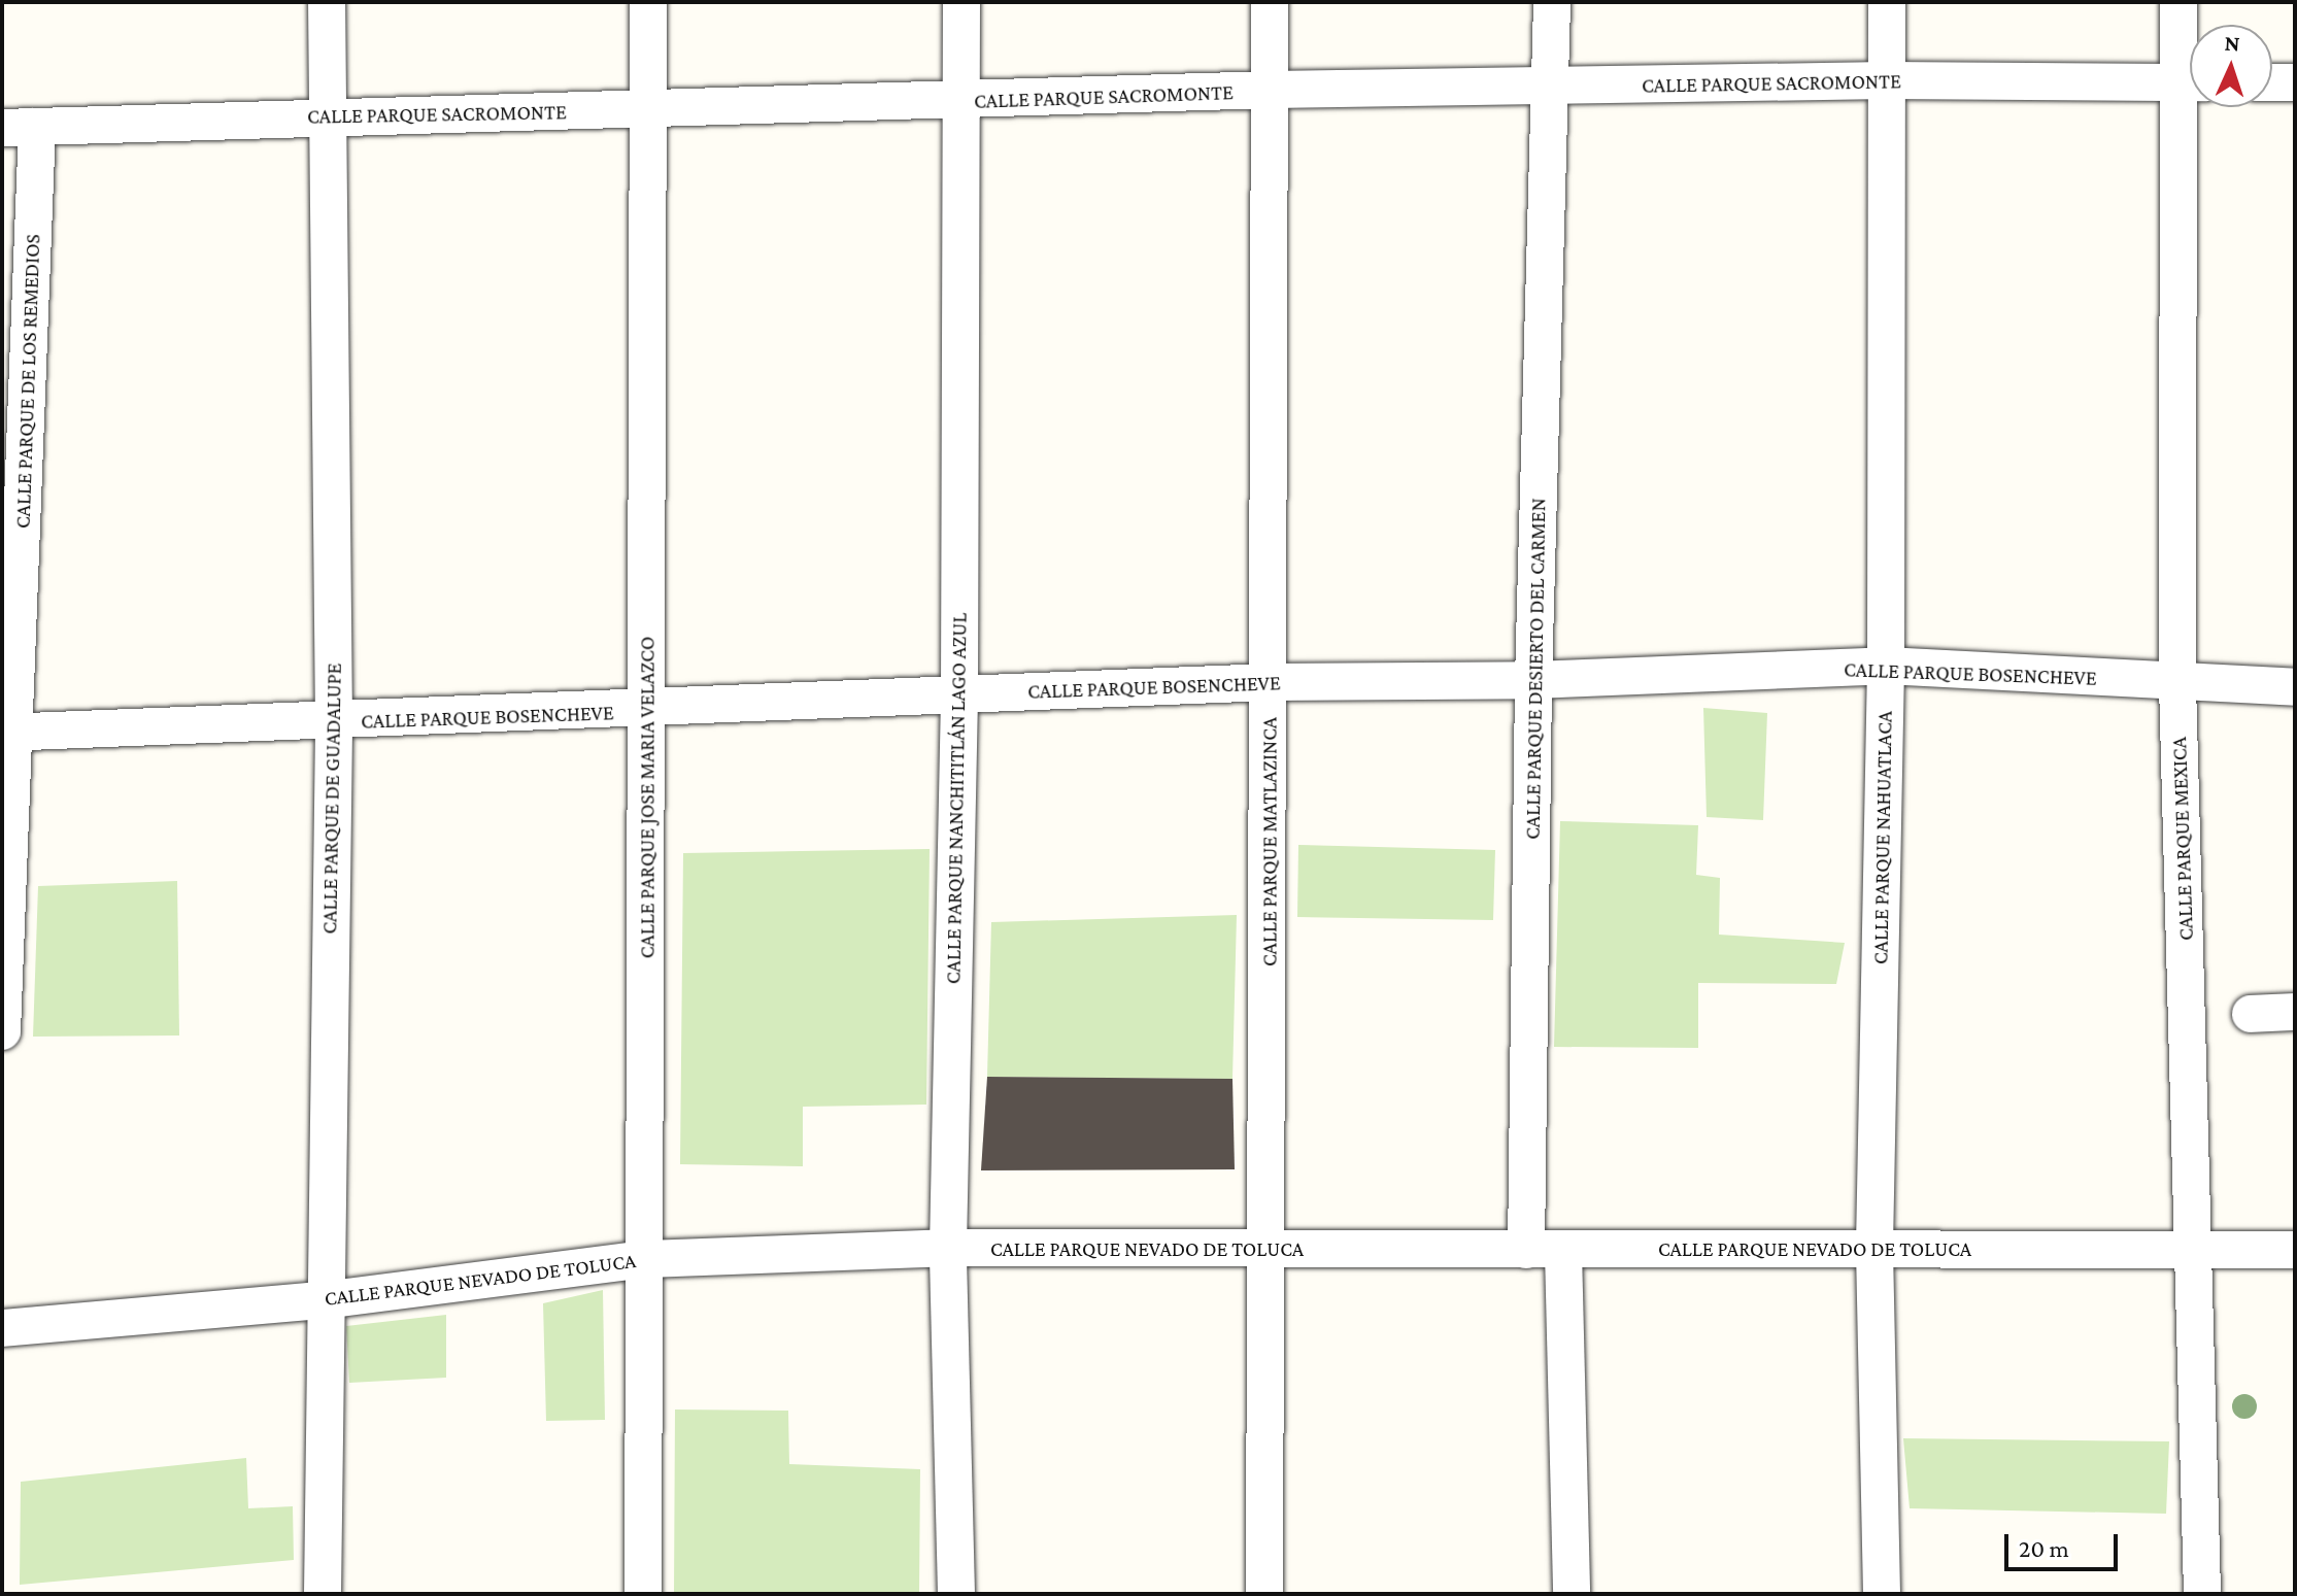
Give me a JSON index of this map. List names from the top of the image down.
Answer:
{
  "streets": {
    "street": [
      "CALLE PARQUE SACROMONTE",
      "CALLE PARQUE DE LOS REMEDIOS",
      "CALLE PARQUE DESIERTO DEL CARMEN",
      "CALLE PARQUE BOSENCHEVE",
      "CALLE PARQUE JOSE MARIA VELAZCO",
      "CALLE PARQUE DE GUADALUPE",
      "CALLE PARQUE NANCHITITLÁN LAGO AZUL",
      "CALLE PARQUE NAHUATLACA",
      "CALLE PARQUE MEXICA",
      "CALLE PARQUE MATLAZINCA",
      "CALLE PARQUE NEVADO DE TOLUCA"
    ]
  },
  "crossings": [
    ["CALLE PARQUE SACROMONTE", "CALLE PARQUE DE LOS REMEDIOS"],
    ["CALLE PARQUE SACROMONTE", "CALLE PARQUE DESIERTO DEL CARMEN"],
    ["CALLE PARQUE SACROMONTE", "CALLE PARQUE JOSE MARIA VELAZCO"],
    ["CALLE PARQUE SACROMONTE", "CALLE PARQUE DE GUADALUPE"],
    ["CALLE PARQUE SACROMONTE", "CALLE PARQUE NANCHITITLÁN LAGO AZUL"],
    ["CALLE PARQUE SACROMONTE", "CALLE PARQUE NAHUATLACA"],
    ["CALLE PARQUE SACROMONTE", "CALLE PARQUE MATLAZINCA"],
    ["CALLE PARQUE DE LOS REMEDIOS", "CALLE PARQUE BOSENCHEVE"],
    ["CALLE PARQUE DESIERTO DEL CARMEN", "CALLE PARQUE BOSENCHEVE"],
    ["CALLE PARQUE DESIERTO DEL CARMEN", "CALLE PARQUE NEVADO DE TOLUCA"],
    ["CALLE PARQUE BOSENCHEVE", "CALLE PARQUE JOSE MARIA VELAZCO"],
    ["CALLE PARQUE BOSENCHEVE", "CALLE PARQUE DE GUADALUPE"],
    ["CALLE PARQUE BOSENCHEVE", "CALLE PARQUE NANCHITITLÁN LAGO AZUL"],
    ["CALLE PARQUE BOSENCHEVE", "CALLE PARQUE NAHUATLACA"],
    ["CALLE PARQUE BOSENCHEVE", "CALLE PARQUE MEXICA"],
    ["CALLE PARQUE BOSENCHEVE", "CALLE PARQUE MATLAZINCA"],
    ["CALLE PARQUE JOSE MARIA VELAZCO", "CALLE PARQUE NEVADO DE TOLUCA"],
    ["CALLE PARQUE DE GUADALUPE", "CALLE PARQUE NEVADO DE TOLUCA"],
    ["CALLE PARQUE NANCHITITLÁN LAGO AZUL", "CALLE PARQUE NEVADO DE TOLUCA"],
    ["CALLE PARQUE NAHUATLACA", "CALLE PARQUE NEVADO DE TOLUCA"],
    ["CALLE PARQUE MEXICA", "CALLE PARQUE NEVADO DE TOLUCA"],
    ["CALLE PARQUE MATLAZINCA", "CALLE PARQUE NEVADO DE TOLUCA"]
  ],
  "scale_bar": "20 m",
  "north": "top"
}
